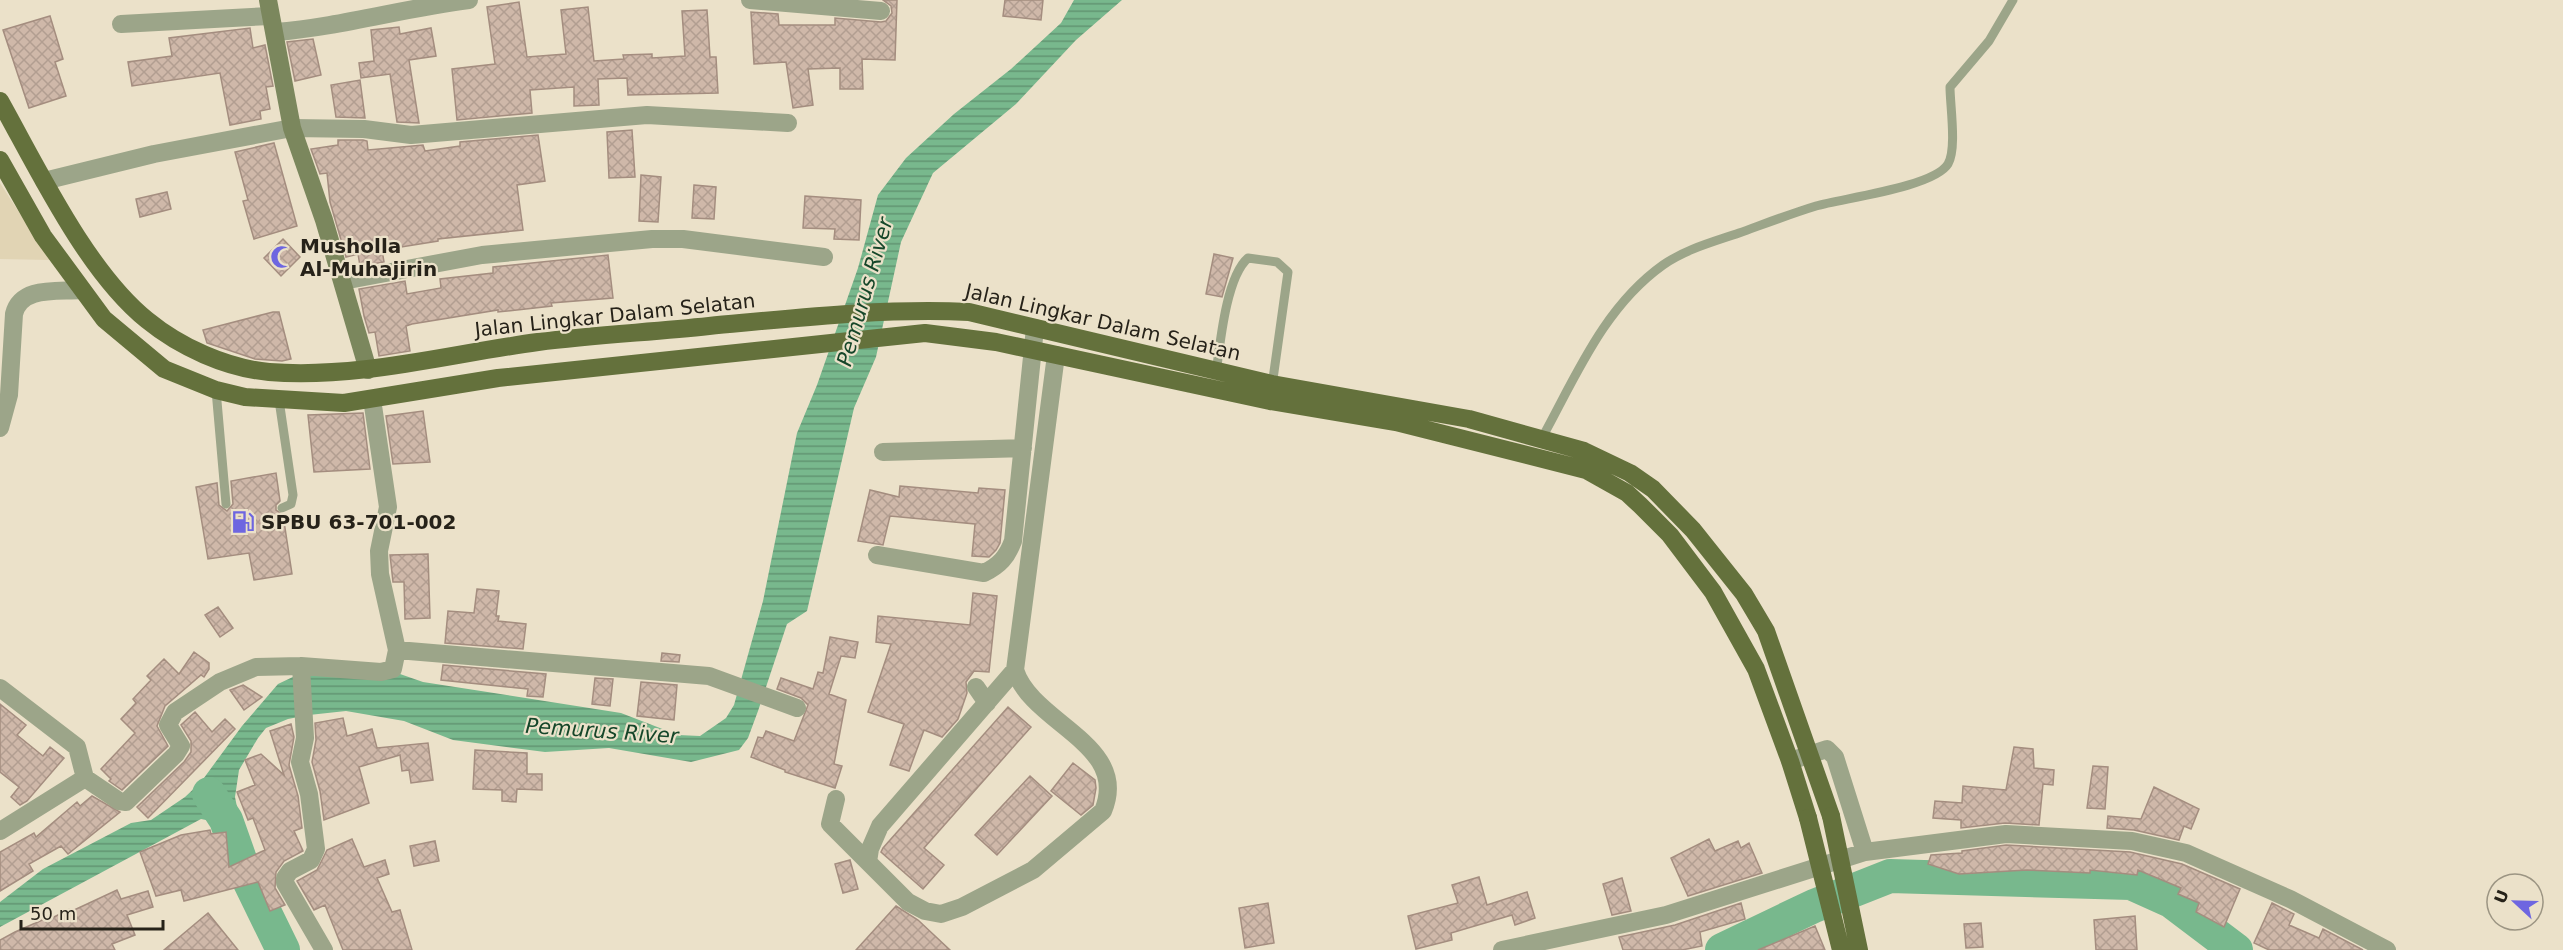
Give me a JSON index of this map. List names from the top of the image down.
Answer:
{
  "streets": {
    "main road": ["Jalan Lingkar Dalam Selatan"]
  },
  "water": ["Pemurus River"],
  "places": {
    "mosque": ["Musholla Al-Muhajirin"],
    "fuel station": ["SPBU 63-701-002"]
  },
  "scale_bar": "50 m",
  "north": "left"
}
